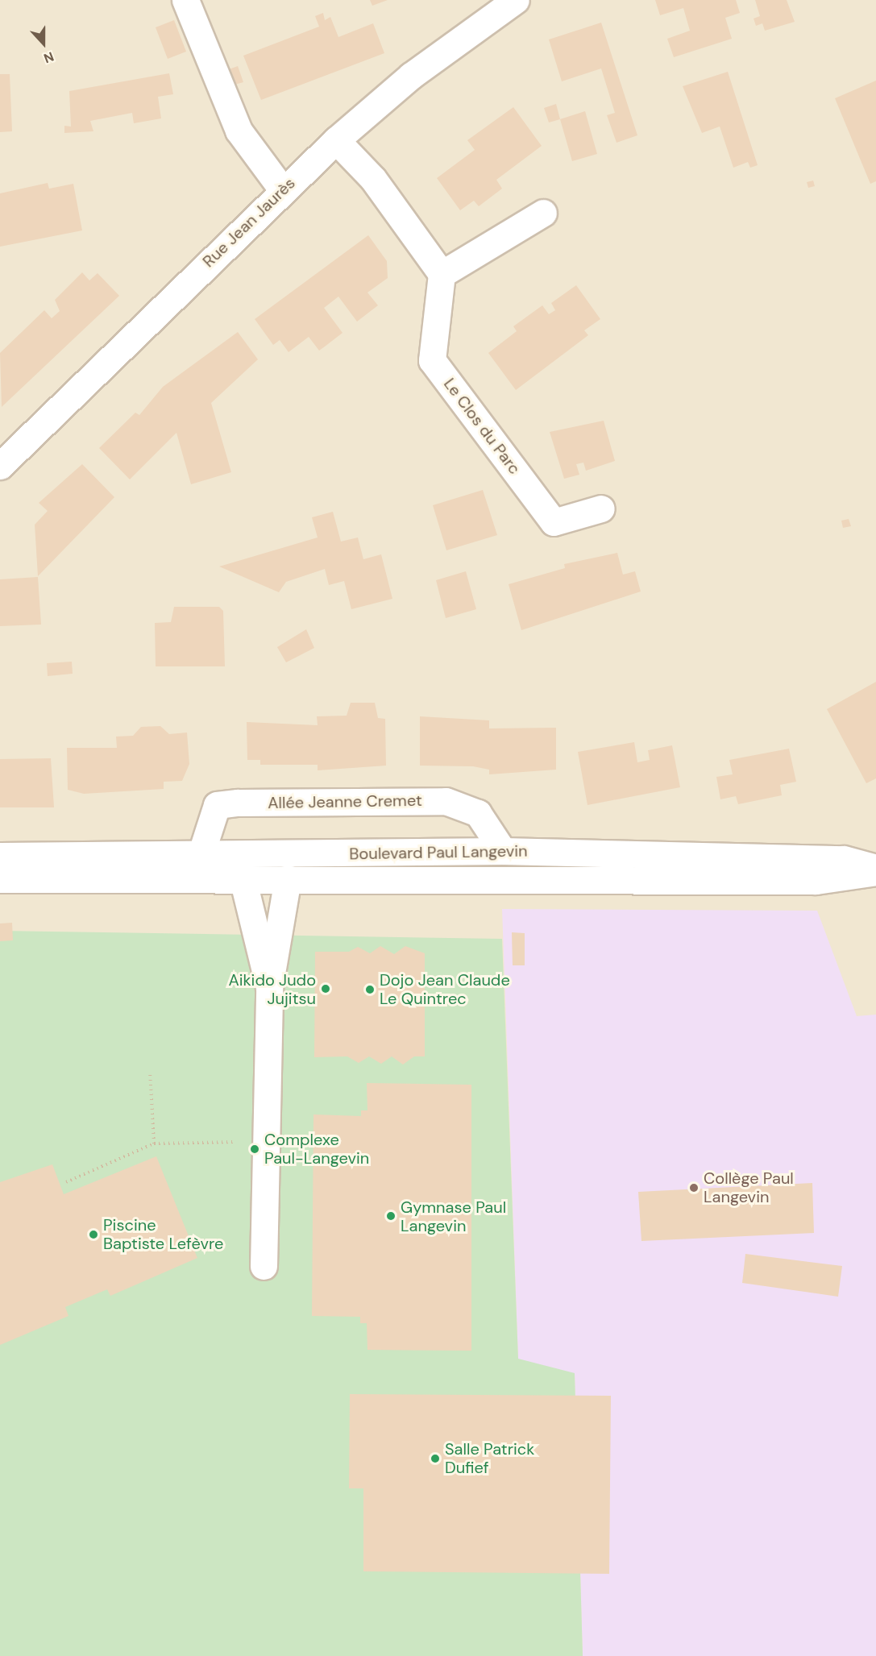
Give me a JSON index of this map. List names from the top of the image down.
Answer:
{
  "streets": {
    "street": [
      "Rue Jean Jaurès",
      "Le Clos du Parc",
      "Allée Jeanne Cremet",
      "Boulevard Paul Langevin"
    ]
  },
  "crossings": [
    ["Allée Jeanne Cremet", "Boulevard Paul Langevin"]
  ],
  "places": [
    "Aikido Judo Jujitsu",
    "Dojo Jean Claude Le Quintrec",
    "Complexe Paul-Langevin",
    "Collège Paul Langevin",
    "Gymnase Paul Langevin",
    "Piscine Baptiste Lefèvre",
    "Salle Patrick Dufief"
  ],
  "north": "bottom"
}
